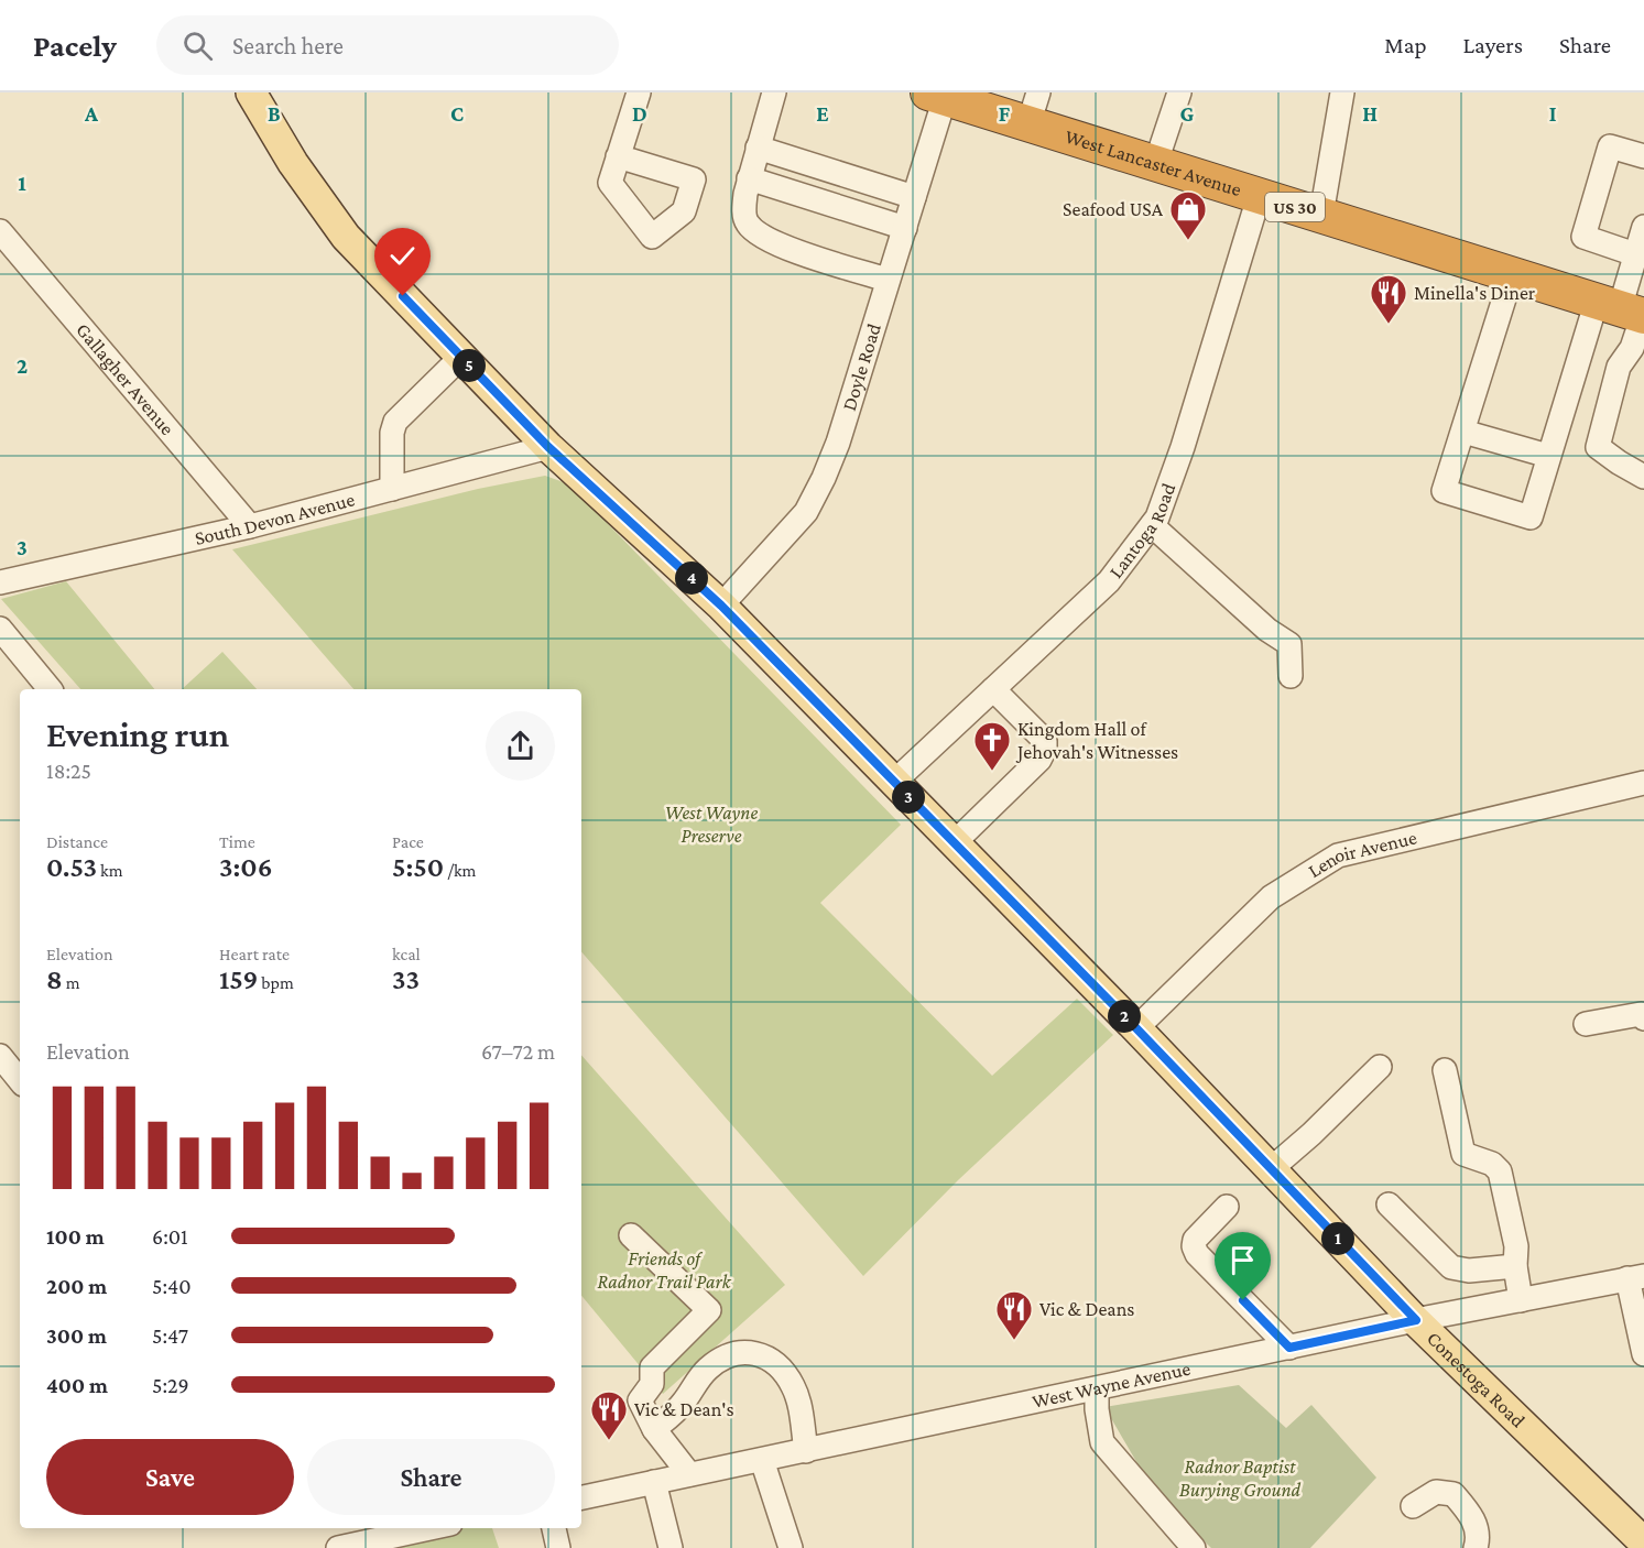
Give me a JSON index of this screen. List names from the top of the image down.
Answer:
{
  "streets": {
    "highway": ["West Lancaster Avenue", "US 30"],
    "main road": ["Conestoga Road"],
    "street": [
      "Doyle Road",
      "Gallagher Avenue",
      "South Devon Avenue",
      "Lantoga Road",
      "Lenoir Avenue",
      "West Wayne Avenue"
    ]
  },
  "crossings": [
    ["West Lancaster Avenue", "Doyle Road"],
    ["West Lancaster Avenue", "Lantoga Road"],
    ["Doyle Road", "Conestoga Road"],
    ["Gallagher Avenue", "South Devon Avenue"],
    ["South Devon Avenue", "Conestoga Road"],
    ["Lantoga Road", "Conestoga Road"],
    ["Lenoir Avenue", "Conestoga Road"],
    ["Conestoga Road", "West Wayne Avenue"]
  ],
  "parks": ["West Wayne Preserve", "Friends of Radnor Trail Park", "Radnor Baptist Burying Ground"],
  "places": {
    "shop": ["Seafood USA"],
    "restaurant": ["Minella's Diner", "Vic & Deans", "Vic & Dean's"],
    "church": ["Kingdom Hall of Jehovah's Witnesses"]
  },
  "page": {
    "header": "Pacely",
    "search": "Search here",
    "nav": ["Map", "Layers", "Share"],
    "pins": [
      "5",
      "4",
      "3",
      "2",
      "1"
    ],
    "heading": ["Evening run", "18:25"],
    "stats": [
      ["Distance", "0.53 km"],
      ["Time", "3:06"],
      ["Pace", "5:50 /km"],
      ["Elevation", "8 m"],
      ["Heart rate", "159 bpm"],
      ["kcal", "33"]
    ],
    "chart": ["Elevation", "67–72 m"],
    "list": [
      {
        "name": "100 m",
        "note": "6:01"
      },
      {
        "name": "200 m",
        "note": "5:40"
      },
      {
        "name": "300 m",
        "note": "5:47"
      },
      {
        "name": "400 m",
        "note": "5:29"
      }
    ],
    "buttons": ["Save", "Share"]
  },
  "grid": {
    "columns": [
      "A",
      "B",
      "C",
      "D",
      "E",
      "F",
      "G",
      "H",
      "I"
    ],
    "rows": ["1", "2", "3"]
  }
}
